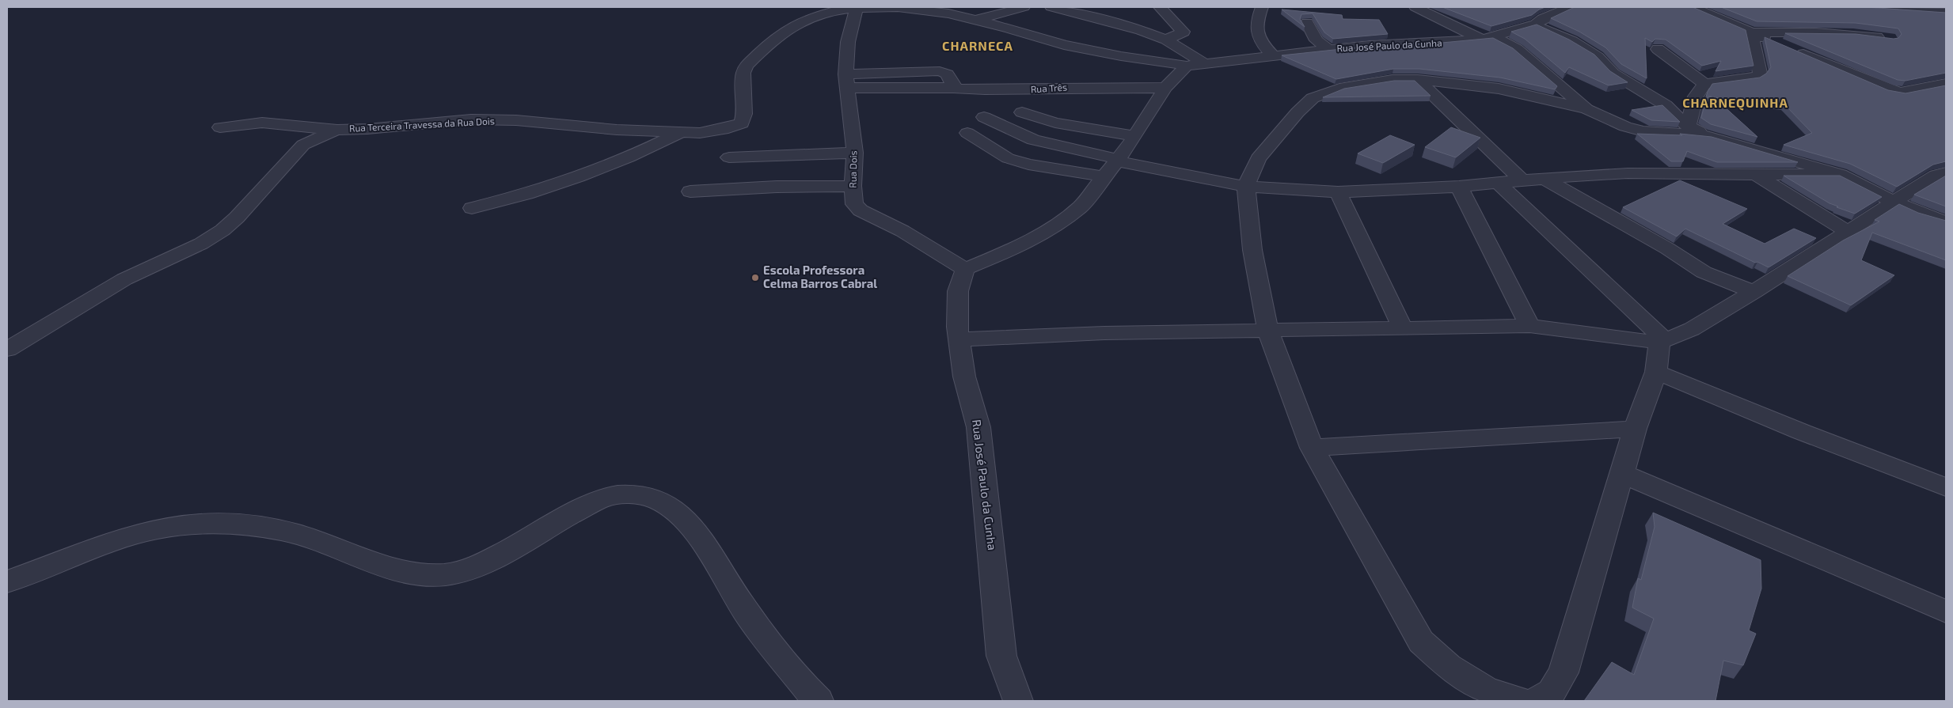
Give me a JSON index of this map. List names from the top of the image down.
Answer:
{
  "streets": {
    "street": [
      "Rua José Paulo da Cunha",
      "Rua Três",
      "Rua Terceira Travessa da Rua Dois",
      "Rua Dois"
    ]
  },
  "crossings": [
    ["Rua José Paulo da Cunha", "Rua Terceira Travessa da Rua Dois"],
    ["Rua José Paulo da Cunha", "Rua Dois"],
    ["Rua Três", "Rua Dois"]
  ],
  "districts": ["CHARNECA", "CHARNEQUINHA"],
  "places": ["Escola Professora Celma Barros Cabral"]
}
